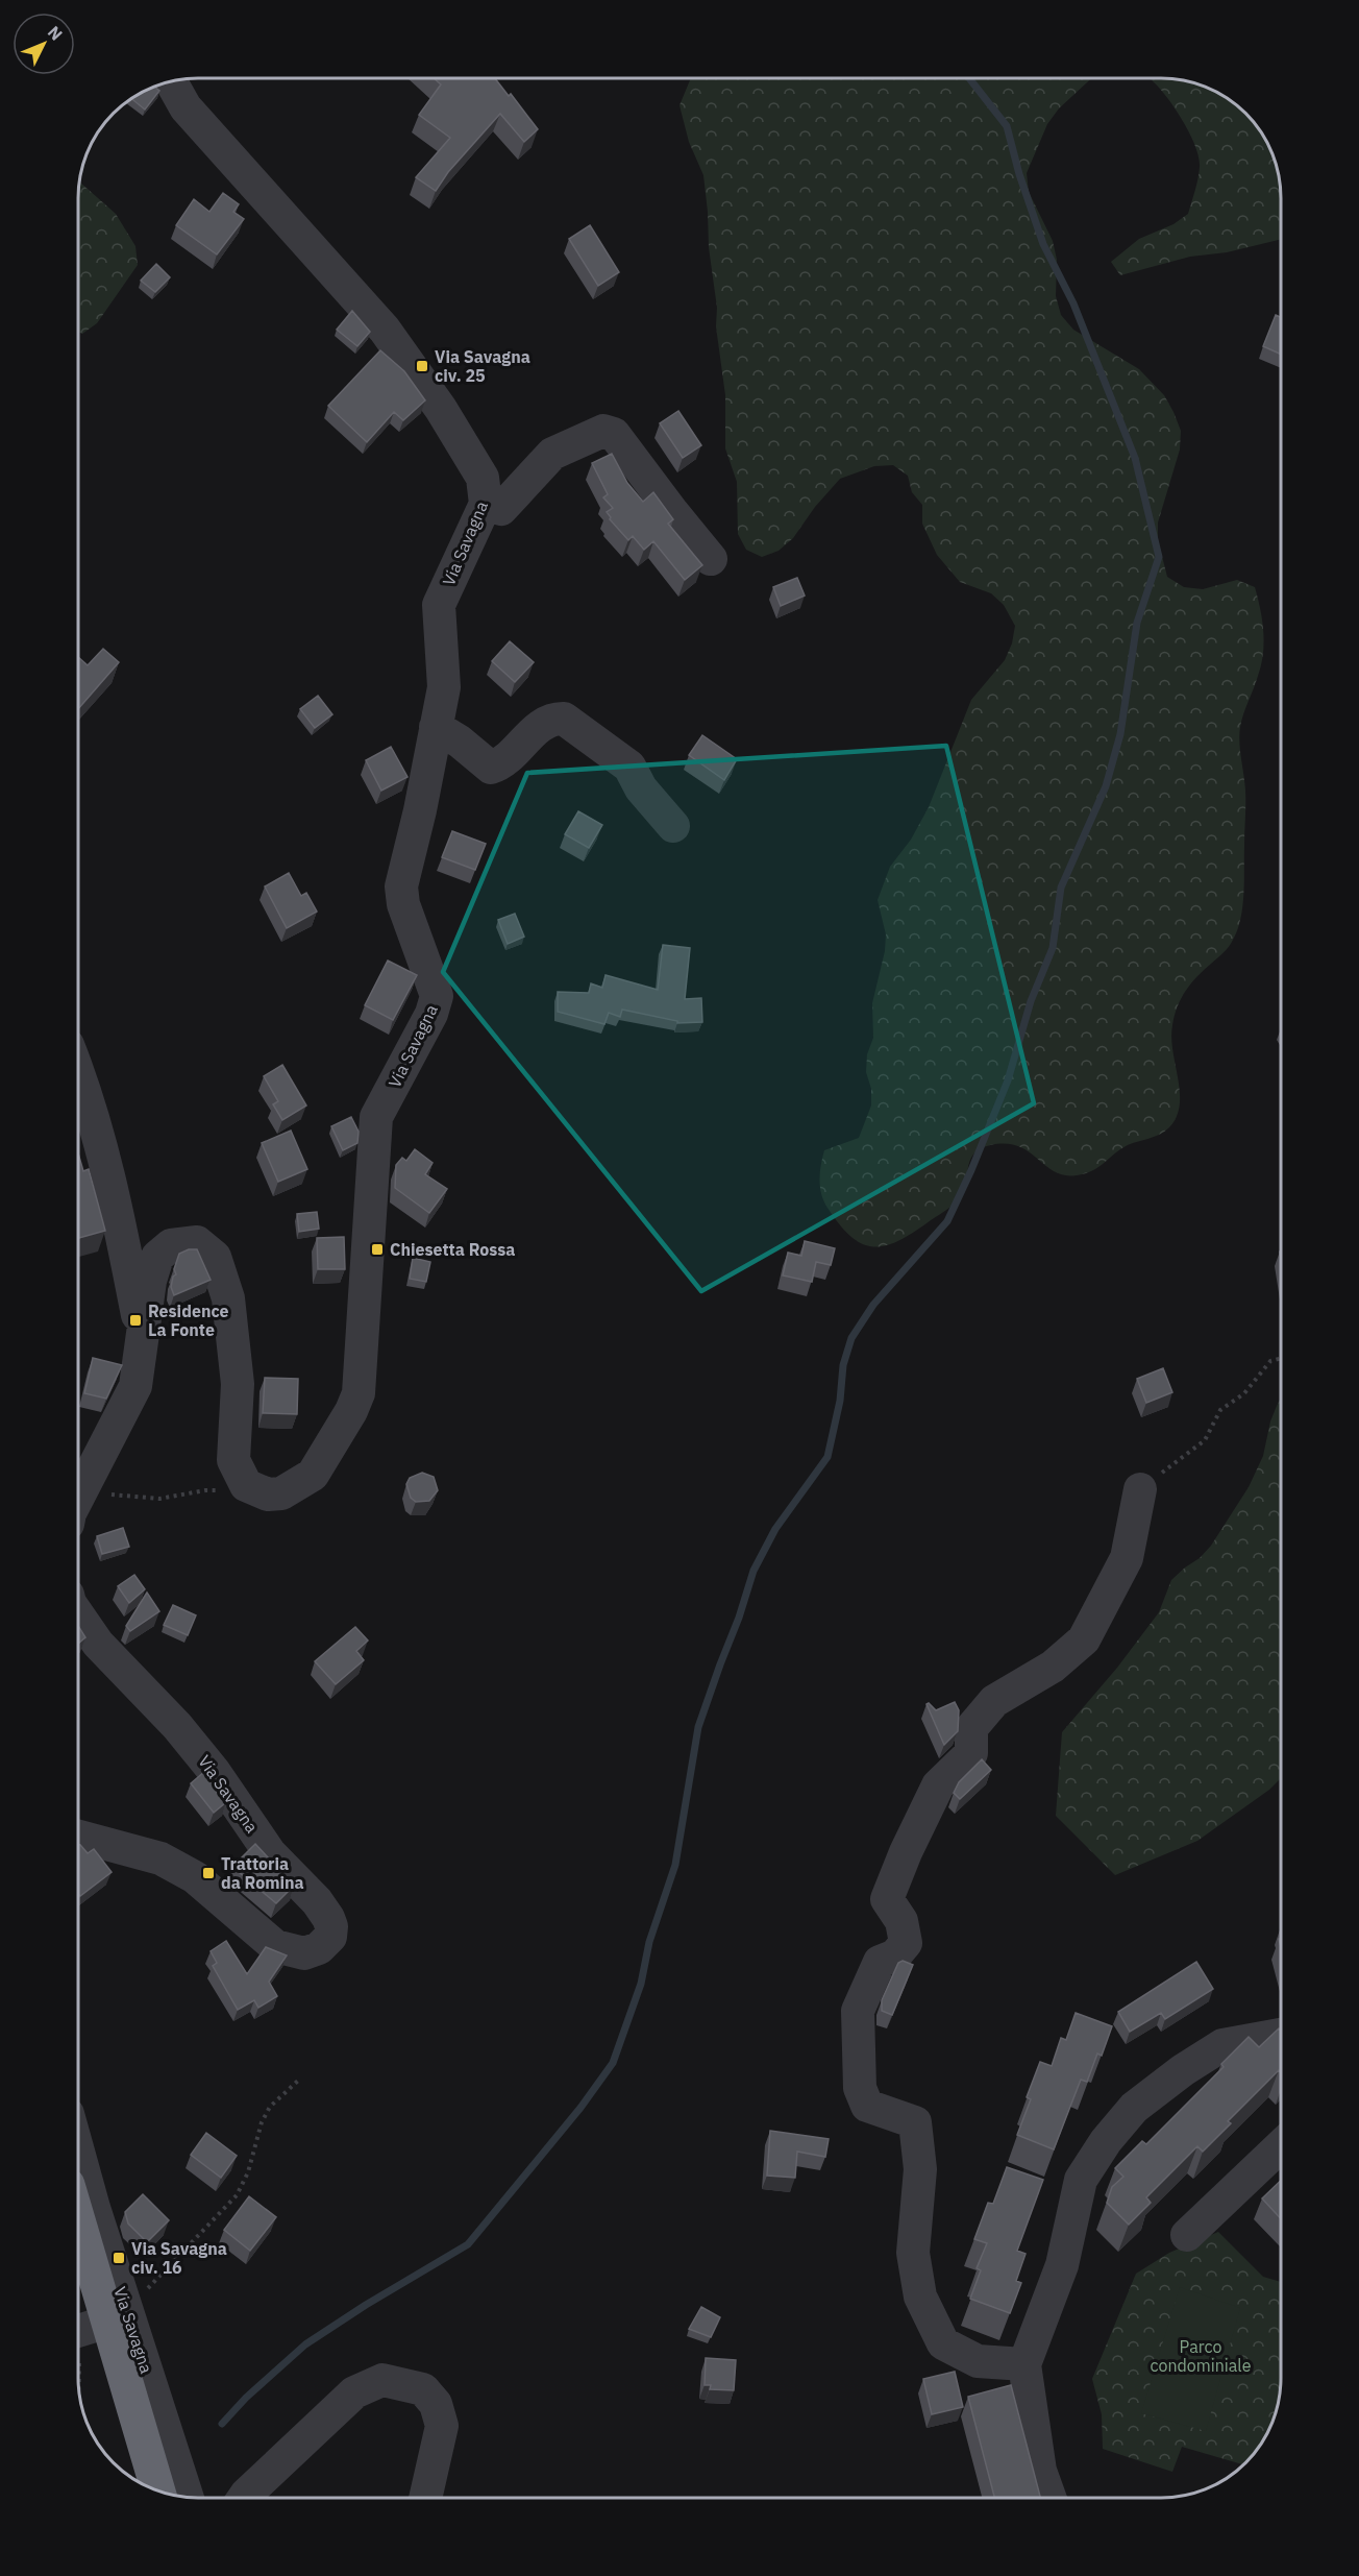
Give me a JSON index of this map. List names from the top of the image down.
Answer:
{
  "streets": {
    "street": ["Via Savagna"]
  },
  "parks": ["Parco condominiale"],
  "places": {
    "transit": [
      "Via Savagna civ. 25",
      "Chiesetta Rossa",
      "Residence La Fonte",
      "Trattoria da Romina",
      "Via Savagna civ. 16"
    ]
  },
  "north": "top right"
}
